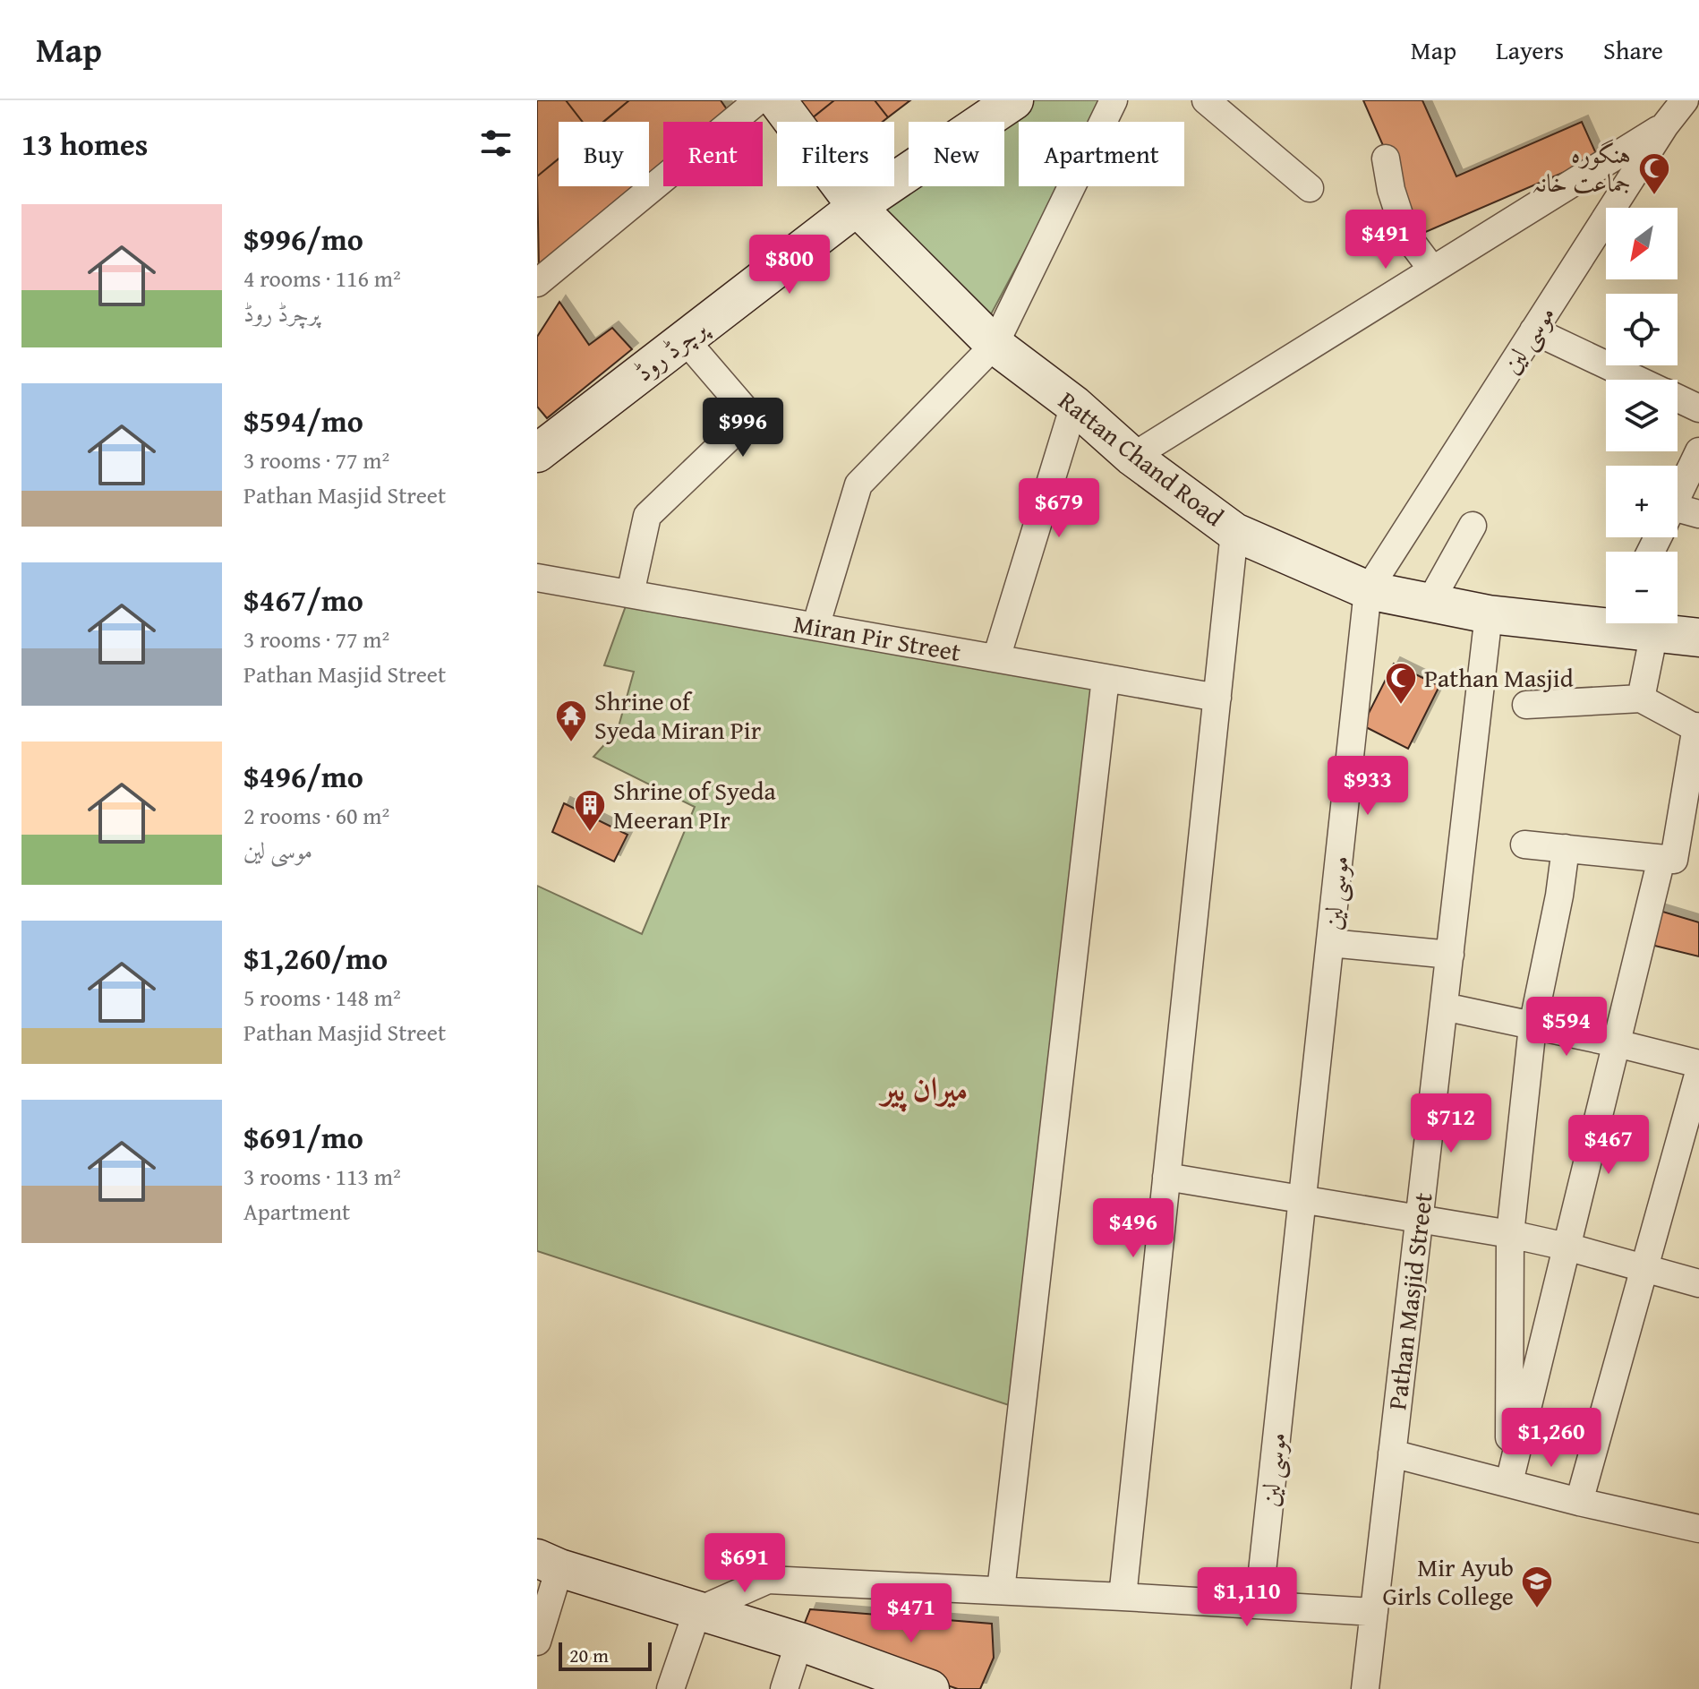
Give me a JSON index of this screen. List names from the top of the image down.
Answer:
{
  "streets": {
    "street": [
      "موسی لین",
      "پرچرڈ روڈ",
      "Rattan Chand Road",
      "Miran Pir Street",
      "Pathan Masjid Street"
    ]
  },
  "crossings": [
    ["موسی لین", "Rattan Chand Road"],
    ["پرچرڈ روڈ", "Rattan Chand Road"],
    ["Rattan Chand Road", "Pathan Masjid Street"]
  ],
  "districts": ["میران پیر"],
  "places": {
    "mosque": ["ہنگورہ جماعت خانہ", "Pathan Masjid"],
    "temple": ["Shrine of Syeda Miran Pir"],
    "building": ["Shrine of Syeda Meeran PIr"],
    "school or university": ["Mir Ayub Girls College"]
  },
  "scale_bar": "20 m",
  "north": "bottom left",
  "page": {
    "header": "Map",
    "nav": ["Map", "Layers", "Share"],
    "heading": "13 homes",
    "chip": [
      "Buy",
      "Rent",
      "Filters",
      "New",
      "Apartment"
    ],
    "list": [
      {
        "name": "$996/mo",
        "note": "4 rooms · 116 m² · پرچرڈ روڈ"
      },
      {
        "name": "$594/mo",
        "note": "3 rooms · 77 m² · Pathan Masjid Street"
      },
      {
        "name": "$467/mo",
        "note": "3 rooms · 77 m² · Pathan Masjid Street"
      },
      {
        "name": "$496/mo",
        "note": "2 rooms · 60 m² · موسی لین"
      },
      {
        "name": "$1,260/mo",
        "note": "5 rooms · 148 m² · Pathan Masjid Street"
      },
      {
        "name": "$691/mo",
        "note": "3 rooms · 113 m² · Apartment"
      }
    ],
    "map_buttons": ["+", "−"],
    "price": [
      "$491",
      "$800",
      "$996",
      "$679",
      "$933",
      "$594",
      "$712",
      "$467",
      "$496",
      "$1,260",
      "$691",
      "$1,110",
      "$471"
    ],
    "scale": "20 m"
  }
}
